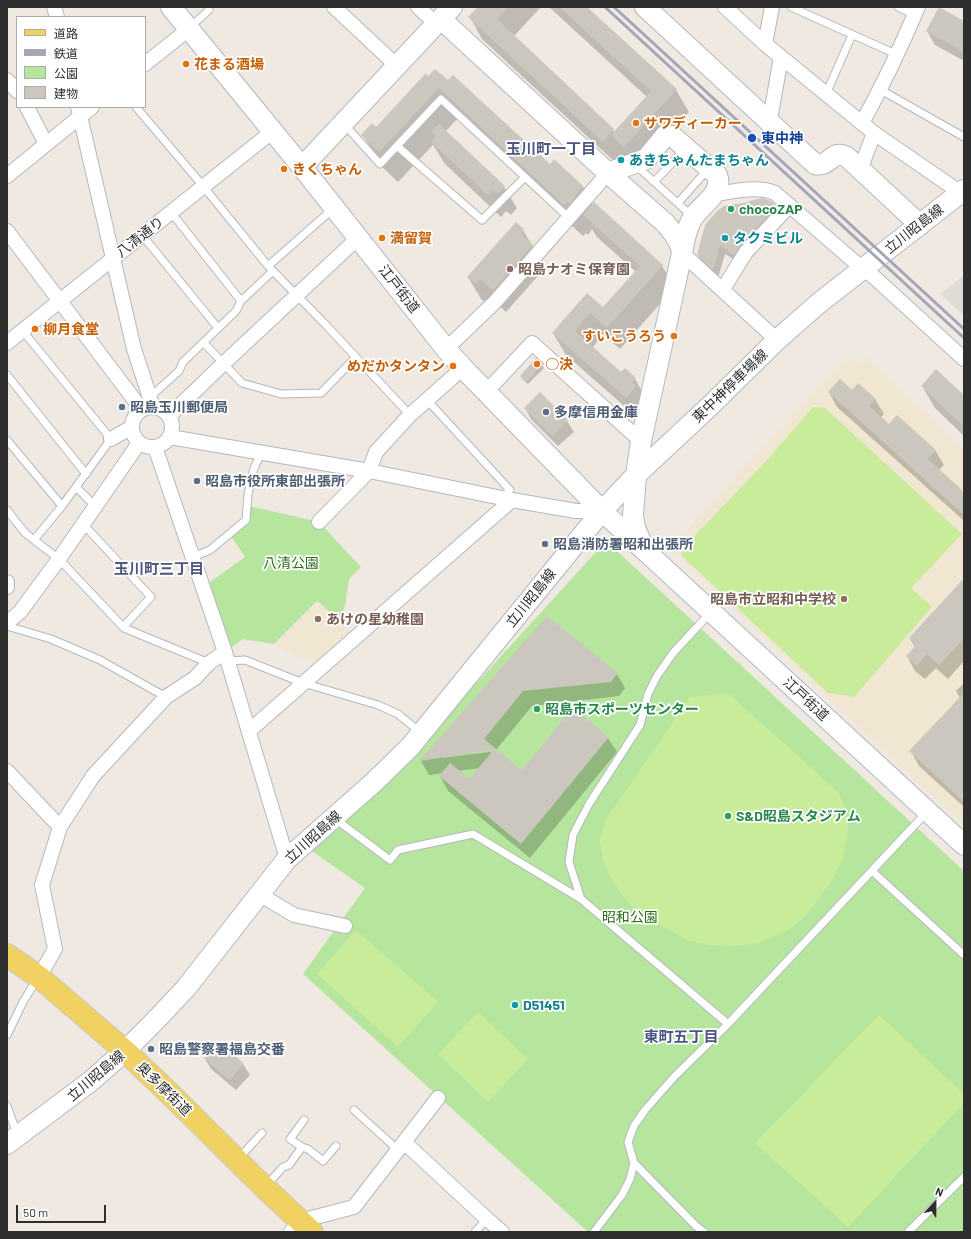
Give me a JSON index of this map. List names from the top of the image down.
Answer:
{
  "streets": {
    "main road": [
      "立川昭島線",
      "江戸街道",
      "東中神停車場線",
      "奥多摩街道"
    ],
    "street": ["八清通り"]
  },
  "crossings": [
    ["立川昭島線", "江戸街道"],
    ["立川昭島線", "東中神停車場線"],
    ["立川昭島線", "奥多摩街道"],
    ["八清通り", "江戸街道"],
    ["江戸街道", "東中神停車場線"]
  ],
  "districts": ["玉川町一丁目", "玉川町三丁目", "東町五丁目"],
  "parks": ["八清公園", "昭和公園"],
  "places": [
    "花まる酒場",
    "サワディーカー",
    "東中神",
    "あきちゃんたまちゃん",
    "きくちゃん",
    "chocoZAP",
    "満留賀",
    "タクミビル",
    "昭島ナオミ保育園",
    "柳月食堂",
    "すいこうろう",
    "○決",
    "めだかタンタン",
    "昭島玉川郵便局",
    "多摩信用金庫",
    "昭島市役所東部出張所",
    "昭島消防署昭和出張所",
    "昭島市立昭和中学校",
    "あけの星幼稚園",
    "昭島市スポーツセンター",
    "S&D昭島スタジアム",
    "D51451",
    "昭島警察署福島交番"
  ],
  "legend": [
    "道路",
    "鉄道",
    "公園",
    "建物"
  ],
  "scale_bar": "50 m",
  "north": "top"
}
